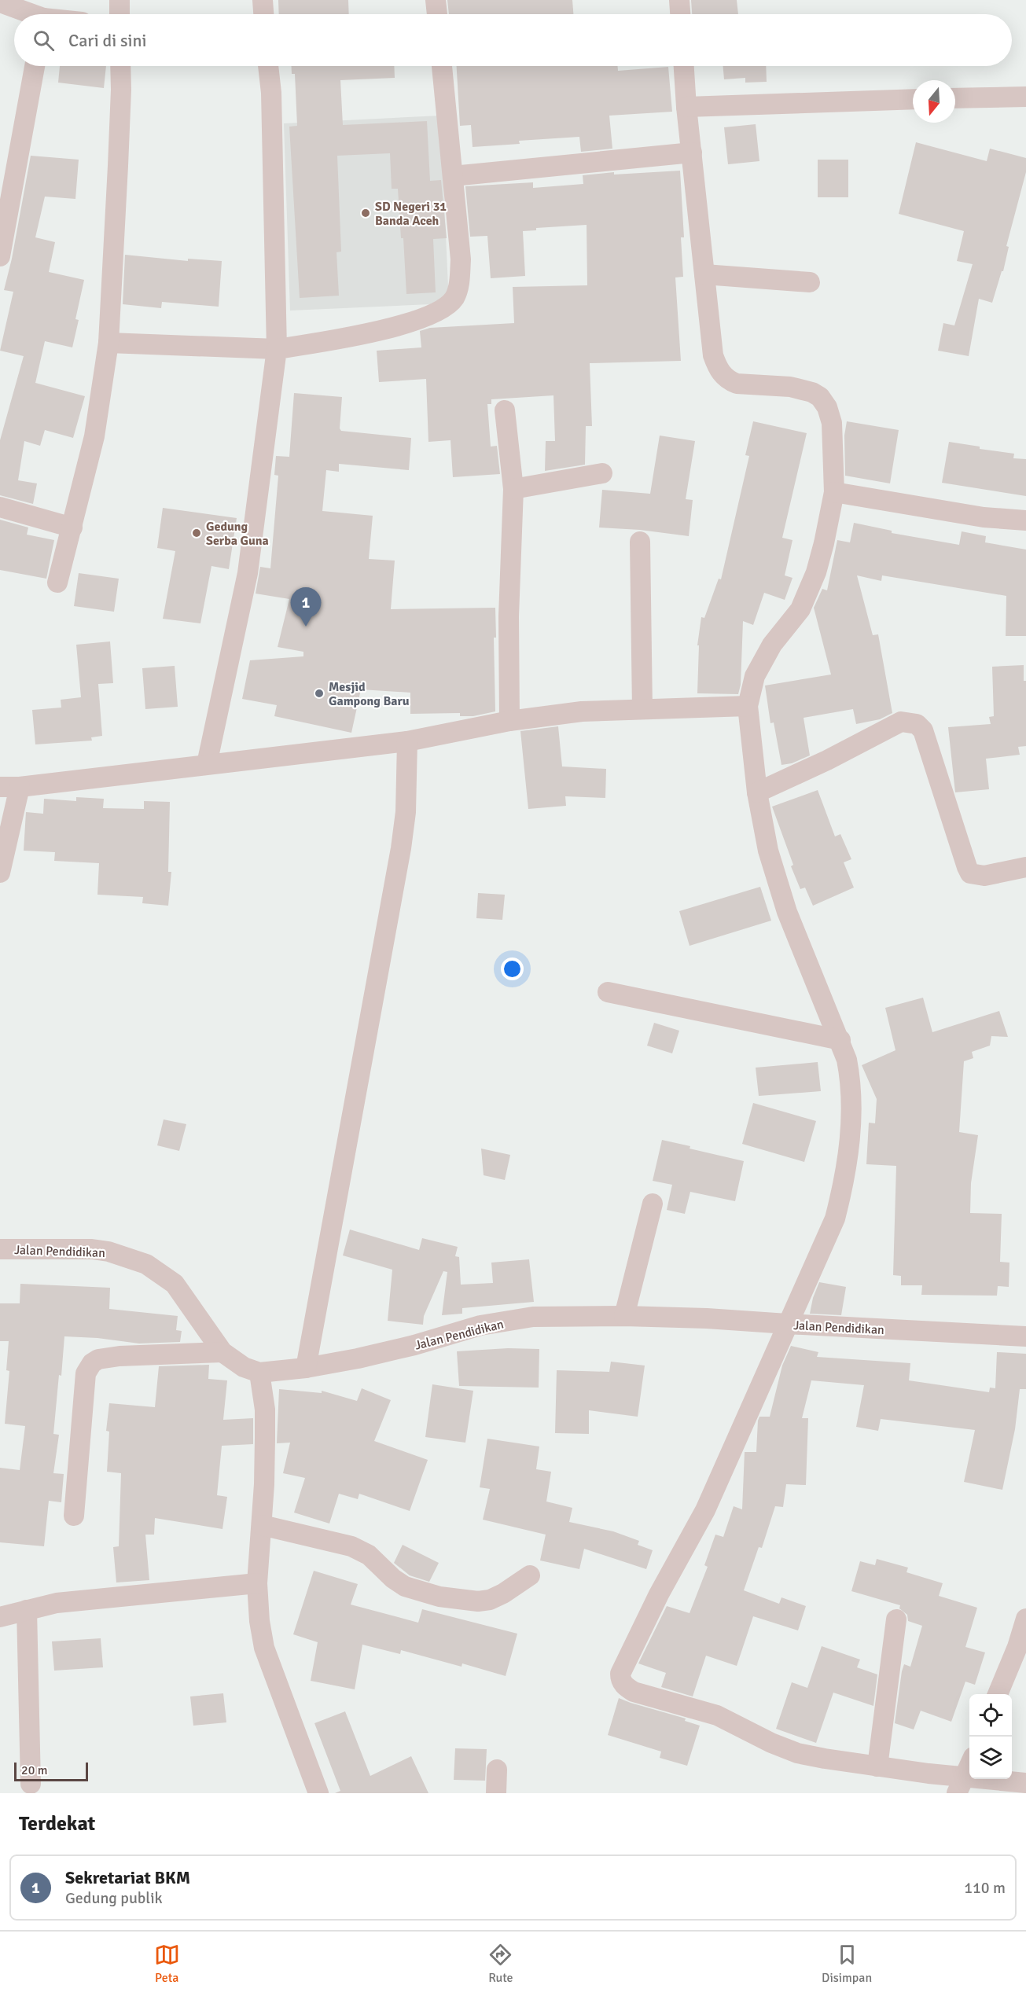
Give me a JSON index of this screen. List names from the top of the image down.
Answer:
{
  "streets": {
    "street": ["Jalan Pendidikan"]
  },
  "places": ["SD Negeri 31 Banda Aceh", "Gedung Serba Guna", "Mesjid Gampong Baru"],
  "scale_bar": "20 m",
  "north": "bottom",
  "page": {
    "search": "Cari di sini",
    "pins": "1",
    "scale": "20 m",
    "heading": "Terdekat",
    "list": [
      {
        "mark": "1",
        "name": "Sekretariat BKM",
        "note": "Gedung publik",
        "value": "110 m"
      }
    ],
    "nav": ["Peta", "Rute", "Disimpan"]
  }
}
